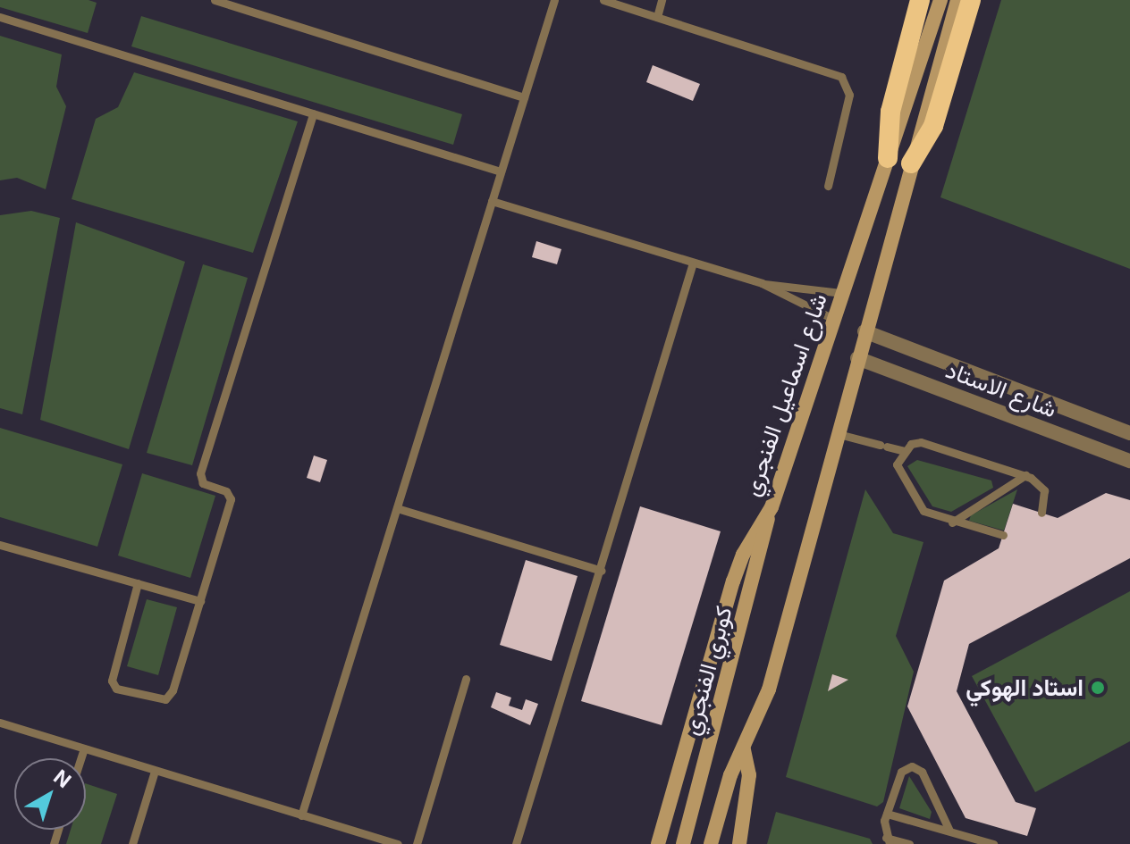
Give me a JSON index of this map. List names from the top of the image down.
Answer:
{
  "streets": {
    "main road": ["شارع اسماعيل الفنجري", "كوبري الفنجري"],
    "street": ["شارع الاستاد"]
  },
  "crossings": [
    ["شارع اسماعيل الفنجري", "كوبري الفنجري"]
  ],
  "places": ["استاد الهوكي"],
  "north": "top right"
}
